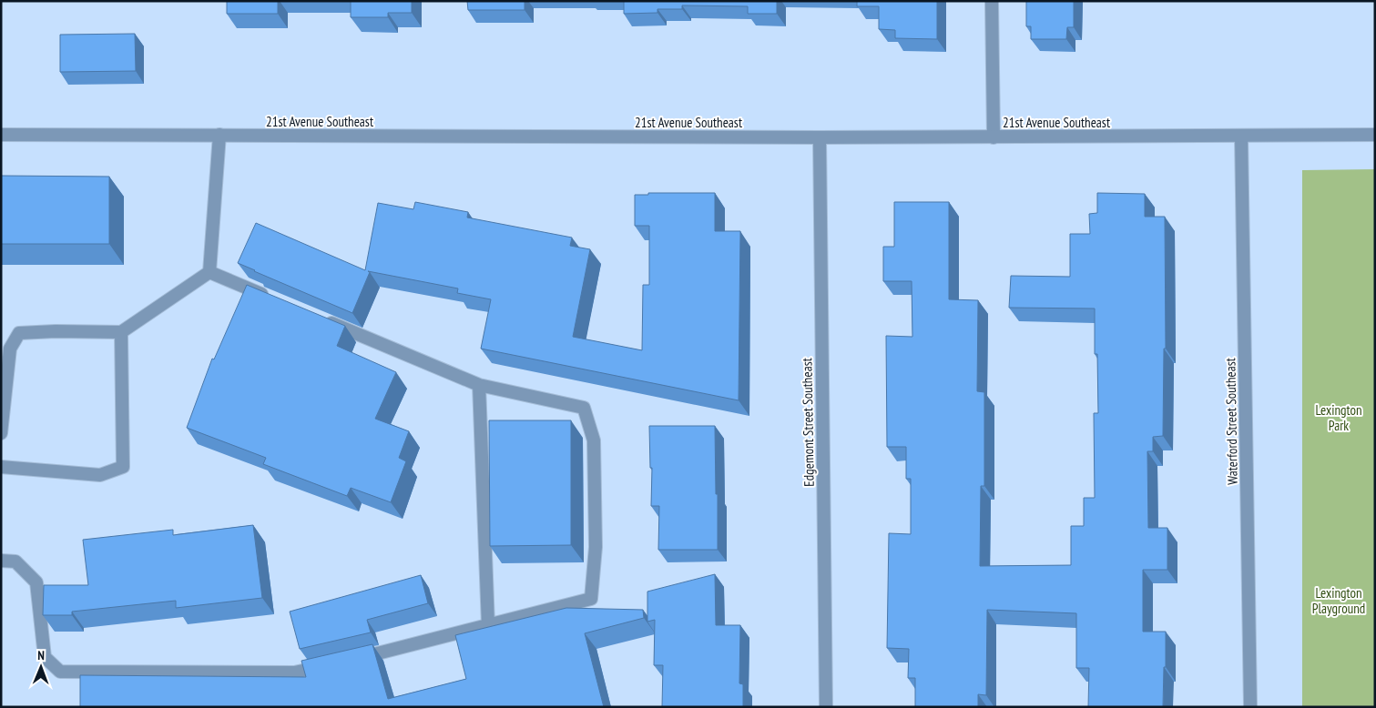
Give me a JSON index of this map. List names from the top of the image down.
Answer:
{
  "streets": {
    "street": ["21st Avenue Southeast", "Waterford Street Southeast", "Edgemont Street Southeast"]
  },
  "crossings": [
    ["21st Avenue Southeast", "Waterford Street Southeast"],
    ["21st Avenue Southeast", "Edgemont Street Southeast"]
  ],
  "parks": ["Lexington Park", "Lexington Playground"],
  "north": "top"
}
